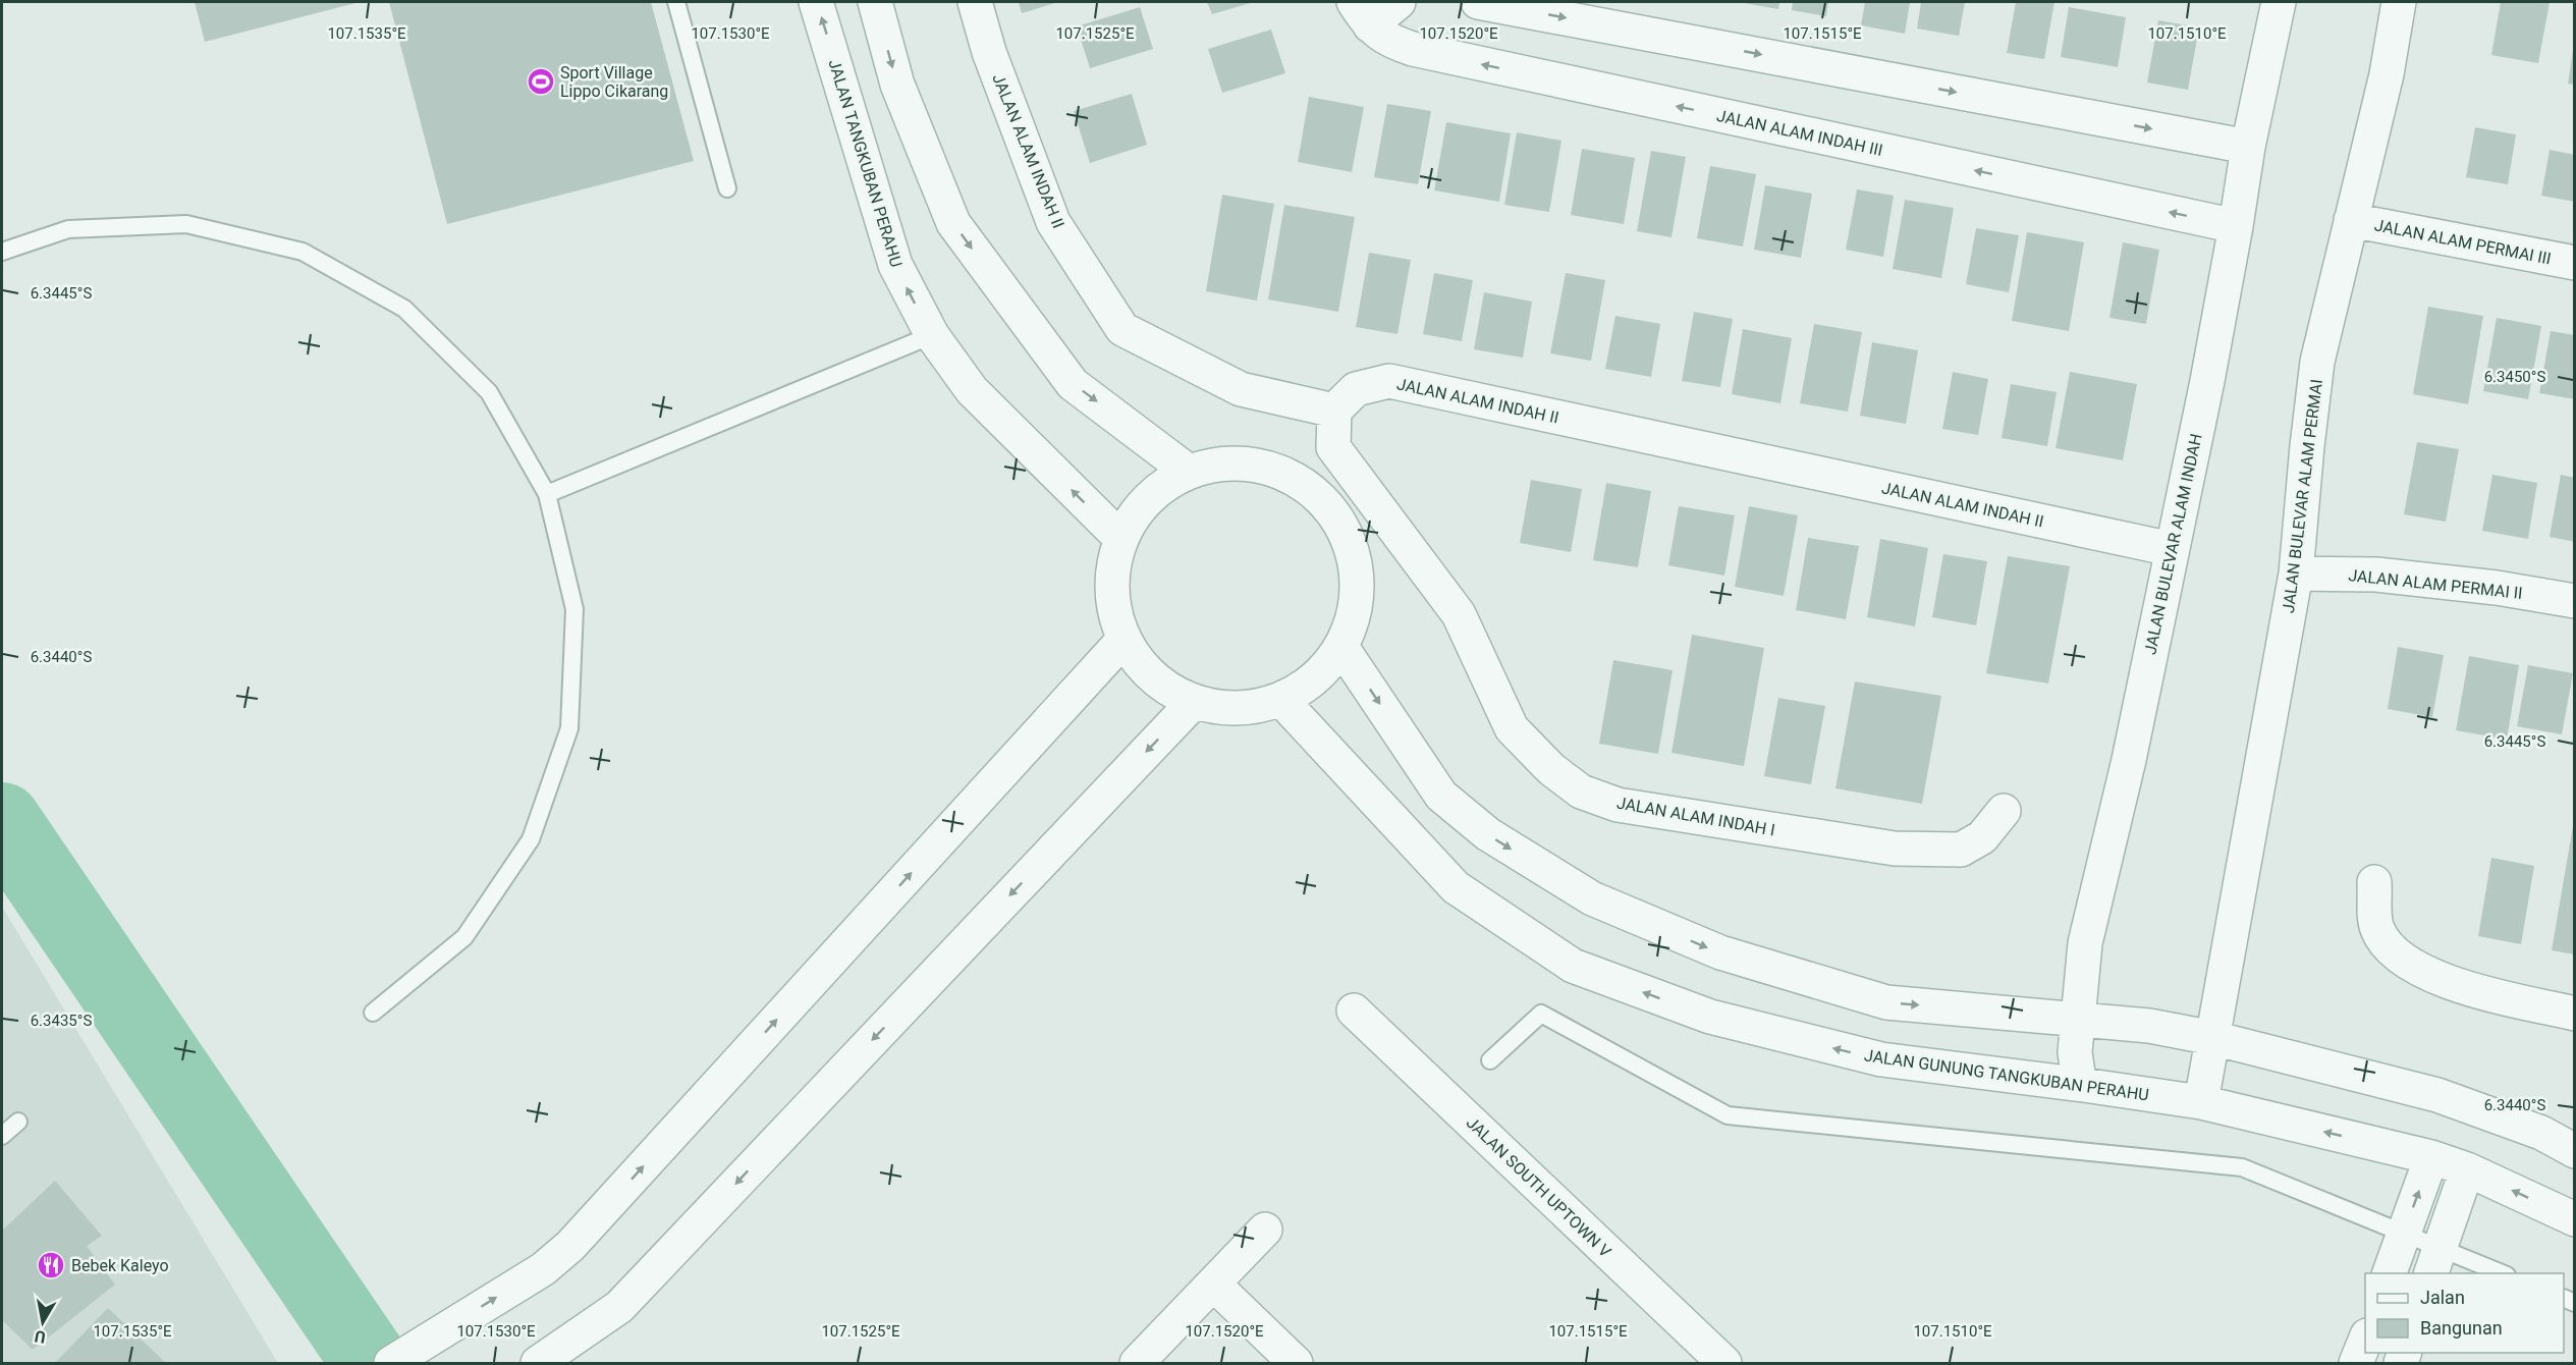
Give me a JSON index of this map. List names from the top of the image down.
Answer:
{
  "streets": {
    "street": [
      "JALAN ALAM INDAH III",
      "JALAN ALAM INDAH II",
      "JALAN TANGKUBAN PERAHU",
      "JALAN ALAM PERMAI III",
      "JALAN BULEVAR ALAM PERMAI",
      "JALAN BULEVAR ALAM INDAH",
      "JALAN ALAM PERMAI II",
      "JALAN ALAM INDAH I",
      "JALAN GUNUNG TANGKUBAN PERAHU",
      "JALAN SOUTH UPTOWN V"
    ]
  },
  "crossings": [
    ["JALAN ALAM INDAH III", "JALAN BULEVAR ALAM INDAH"],
    ["JALAN ALAM INDAH II", "JALAN BULEVAR ALAM INDAH"],
    ["JALAN ALAM INDAH II", "JALAN ALAM INDAH I"],
    ["JALAN ALAM PERMAI III", "JALAN BULEVAR ALAM PERMAI"],
    ["JALAN BULEVAR ALAM PERMAI", "JALAN ALAM PERMAI II"],
    ["JALAN BULEVAR ALAM PERMAI", "JALAN GUNUNG TANGKUBAN PERAHU"],
    ["JALAN BULEVAR ALAM INDAH", "JALAN GUNUNG TANGKUBAN PERAHU"]
  ],
  "places": {
    "sports": ["Sport Village Lippo Cikarang"],
    "restaurant": ["Bebek Kaleyo"]
  },
  "legend": ["Jalan", "Bangunan"],
  "north": "bottom",
  "coordinates": [
    "107.1535°E",
    "107.1530°E",
    "107.1525°E",
    "107.1520°E",
    "107.1515°E",
    "107.1510°E",
    "6.3445°S",
    "6.3450°S",
    "6.3440°S",
    "6.3435°S"
  ]
}
